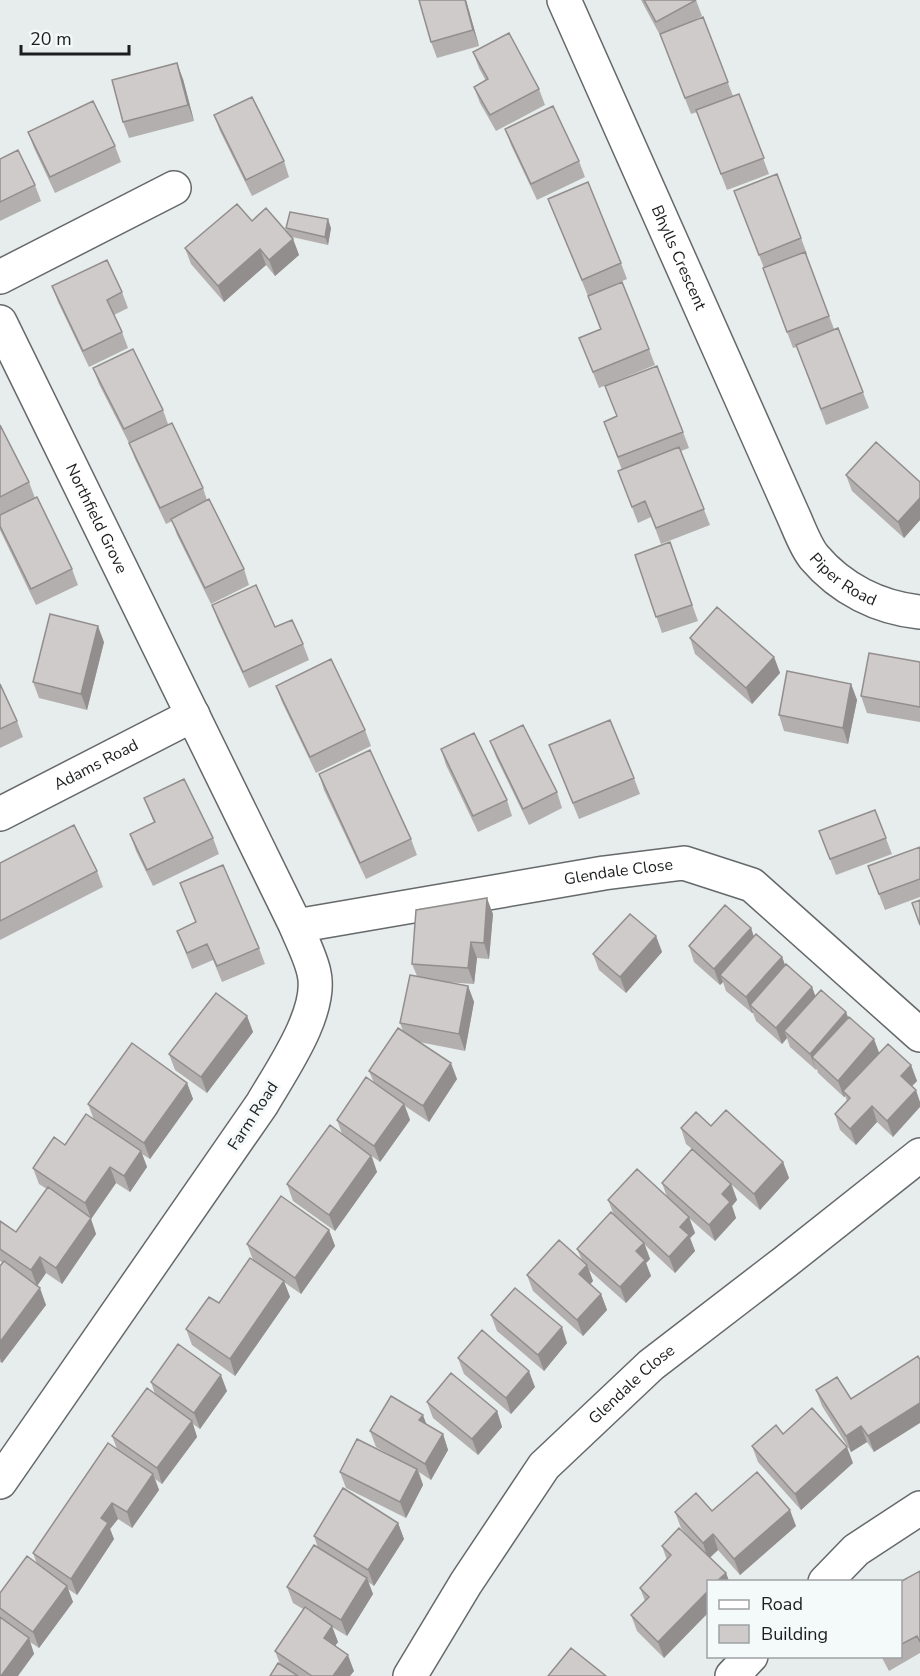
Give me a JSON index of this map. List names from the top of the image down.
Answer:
{
  "streets": {
    "street": [
      "Bhylls Crescent",
      "Northfield Grove",
      "Piper Road",
      "Adams Road",
      "Glendale Close",
      "Farm Road"
    ]
  },
  "crossings": [
    ["Bhylls Crescent", "Piper Road"],
    ["Northfield Grove", "Adams Road"],
    ["Northfield Grove", "Farm Road"],
    ["Adams Road", "Farm Road"],
    ["Glendale Close", "Farm Road"]
  ],
  "legend": ["Road", "Building"],
  "scale_bar": "20 m"
}
